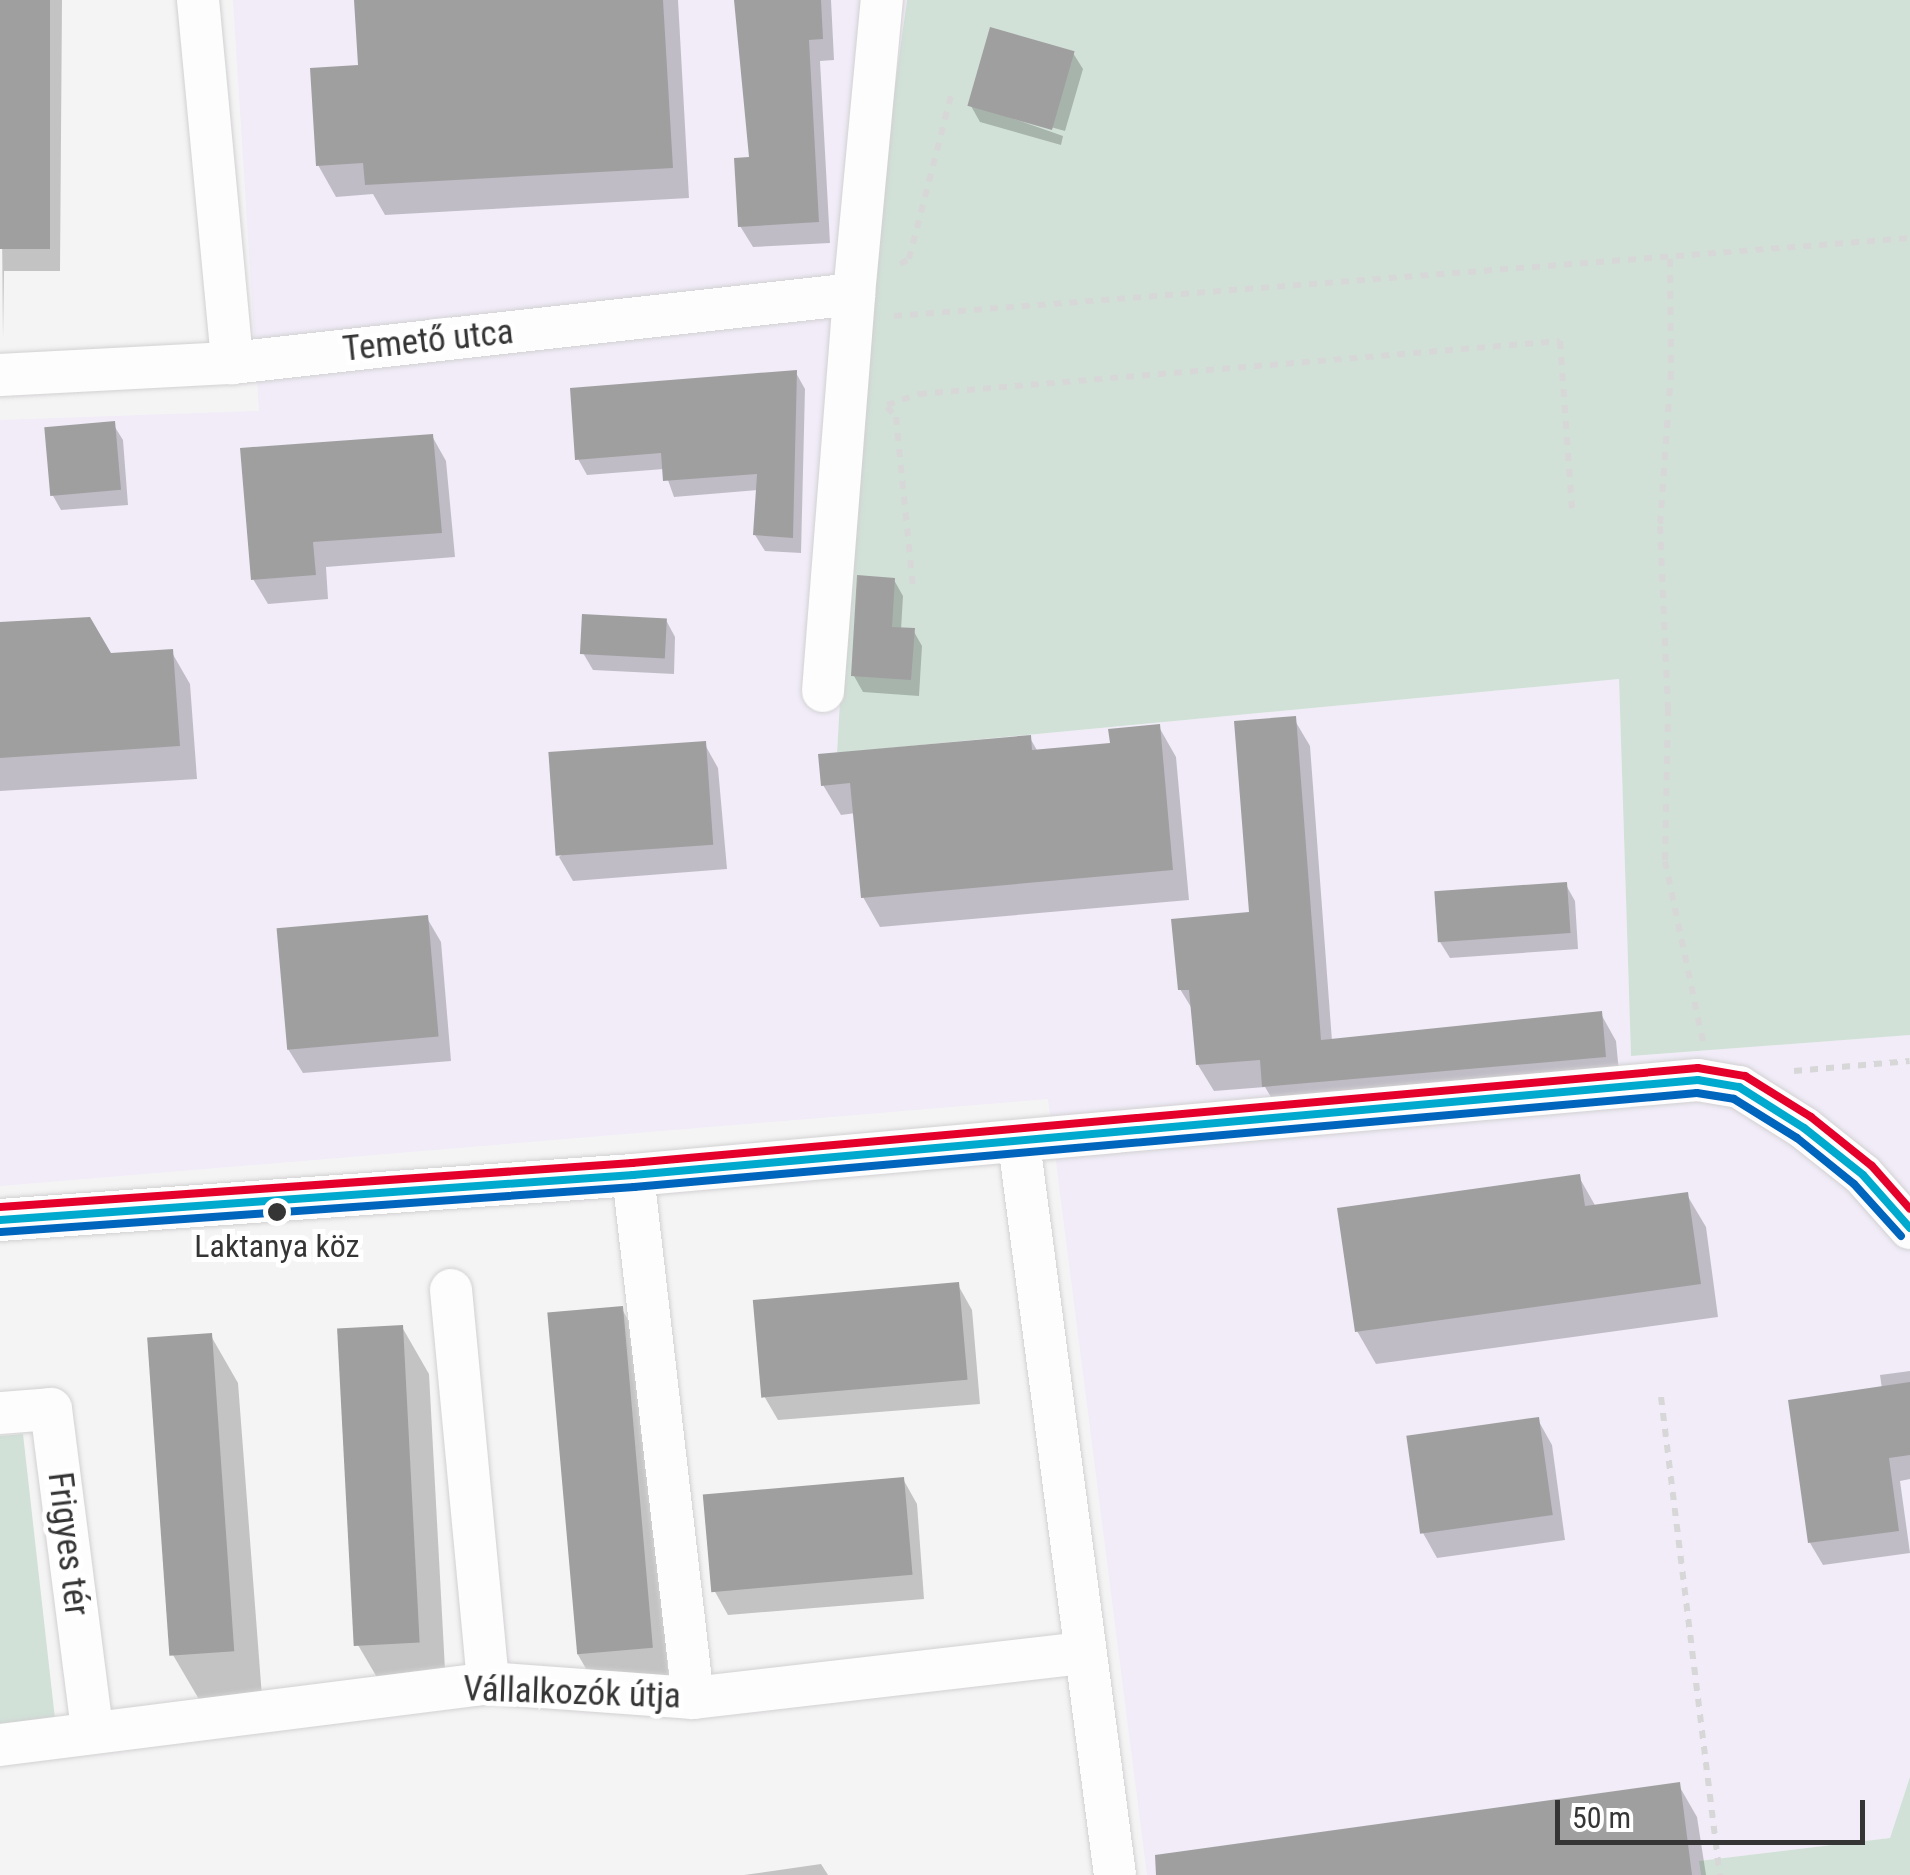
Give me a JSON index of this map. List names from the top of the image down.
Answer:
{
  "streets": {
    "street": ["Temető utca", "Frigyes tér", "Vállalkozók útja"]
  },
  "crossings": [
    ["Frigyes tér", "Vállalkozók útja"]
  ],
  "places": ["Laktanya köz"],
  "scale_bar": "50 m"
}
